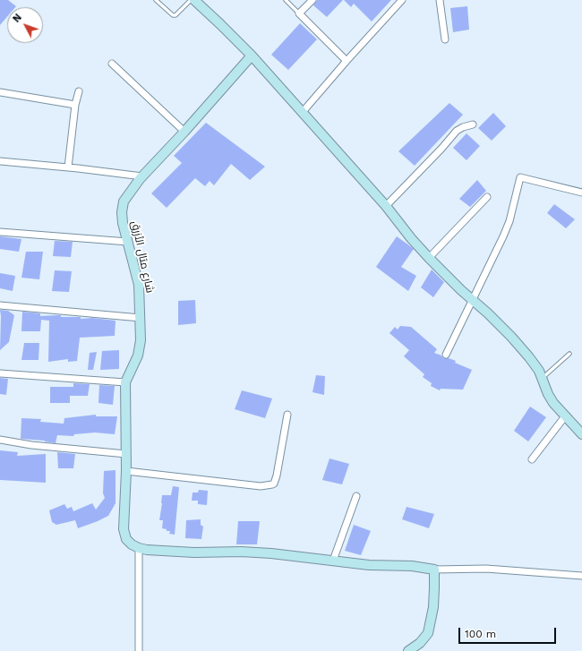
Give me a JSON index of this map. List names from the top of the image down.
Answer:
{
  "streets": {
    "street": ["شارع متال الأزرق"]
  },
  "scale_bar": "100 m",
  "north": "top left"
}
